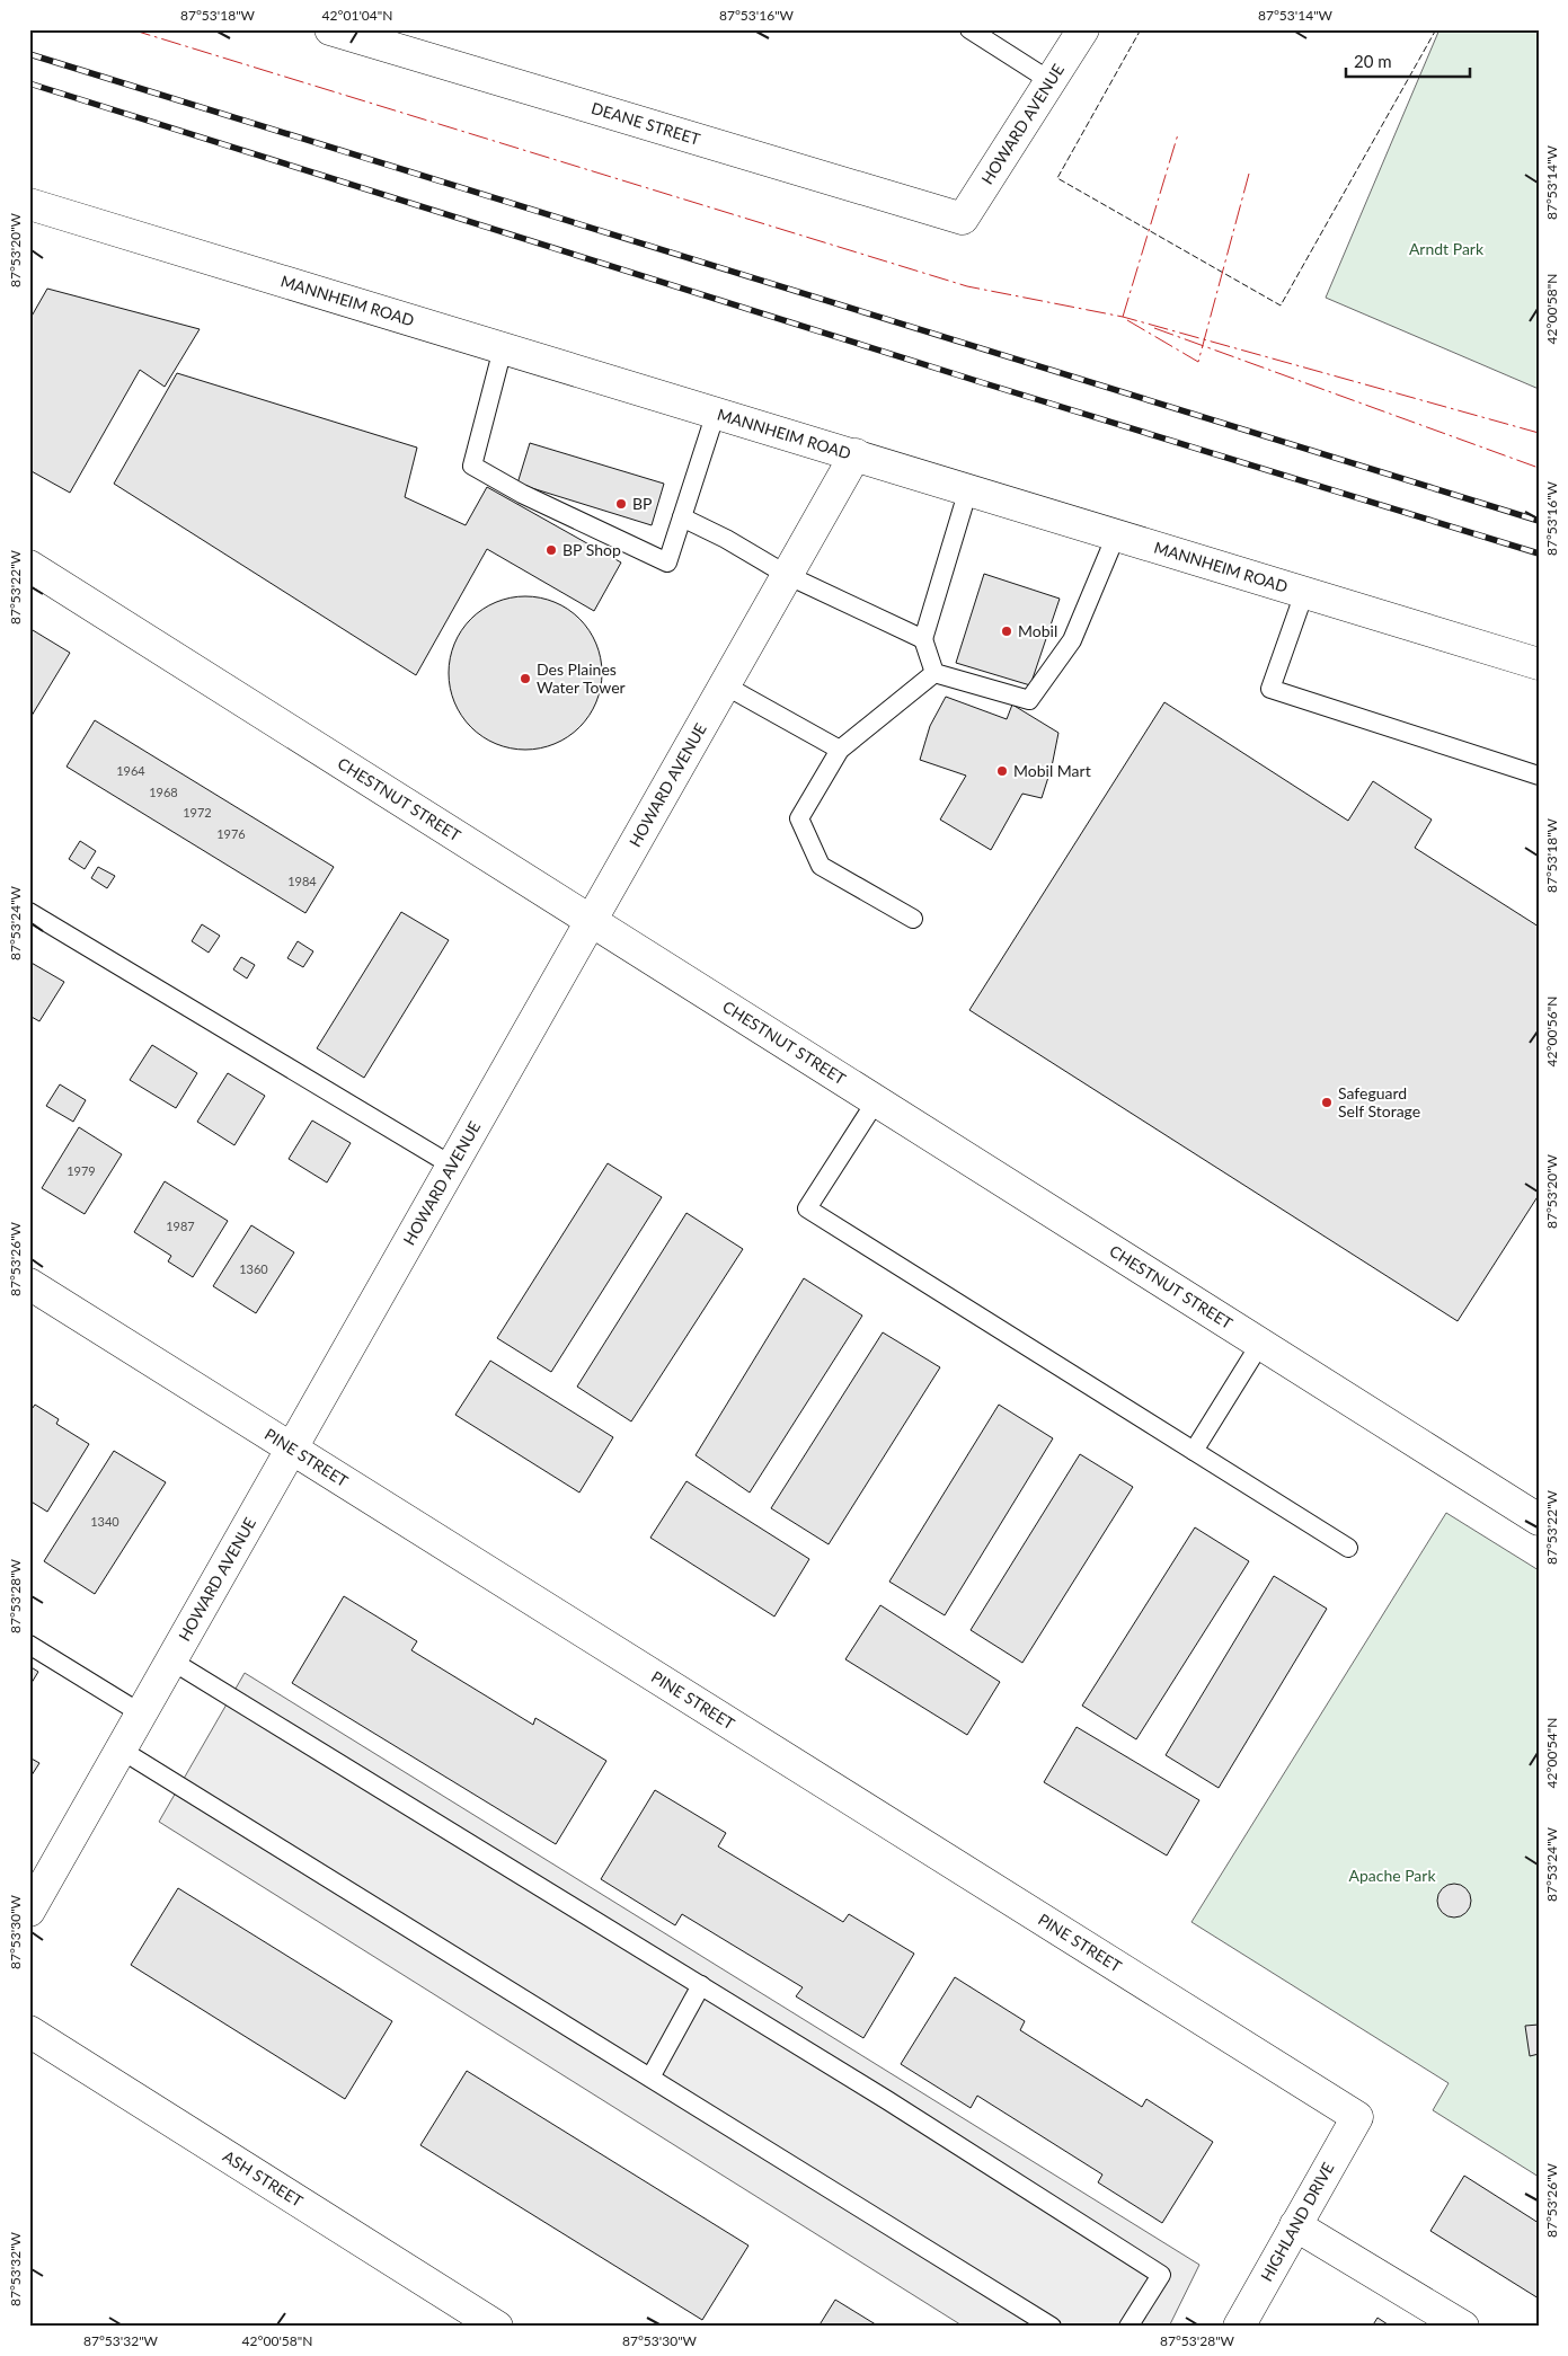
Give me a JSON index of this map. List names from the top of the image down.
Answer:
{
  "streets": {
    "street": [
      "DEANE STREET",
      "HOWARD AVENUE",
      "MANNHEIM ROAD",
      "CHESTNUT STREET",
      "PINE STREET",
      "ASH STREET",
      "HIGHLAND DRIVE"
    ]
  },
  "crossings": [
    ["DEANE STREET", "HOWARD AVENUE"],
    ["HOWARD AVENUE", "MANNHEIM ROAD"],
    ["HOWARD AVENUE", "CHESTNUT STREET"],
    ["HOWARD AVENUE", "PINE STREET"],
    ["PINE STREET", "HIGHLAND DRIVE"]
  ],
  "parks": ["Arndt Park", "Apache Park"],
  "places": [
    "BP",
    "BP Shop",
    "Mobil",
    "Des Plaines Water Tower",
    "Mobil Mart",
    "Safeguard Self Storage"
  ],
  "house_numbers": [
    "1964",
    "1968",
    "1972",
    "1976",
    "1984",
    "1979",
    "1987",
    "1360",
    "1340"
  ],
  "scale_bar": "20 m",
  "coordinates": [
    "87°53'18\"W",
    "42°01'04\"N",
    "87°53'16\"W",
    "87°53'14\"W",
    "87°53'20\"W",
    "42°00'58\"N",
    "87°53'22\"W",
    "87°53'24\"W",
    "42°00'56\"N",
    "87°53'26\"W",
    "87°53'28\"W",
    "42°00'54\"N",
    "87°53'30\"W",
    "87°53'32\"W"
  ]
}
